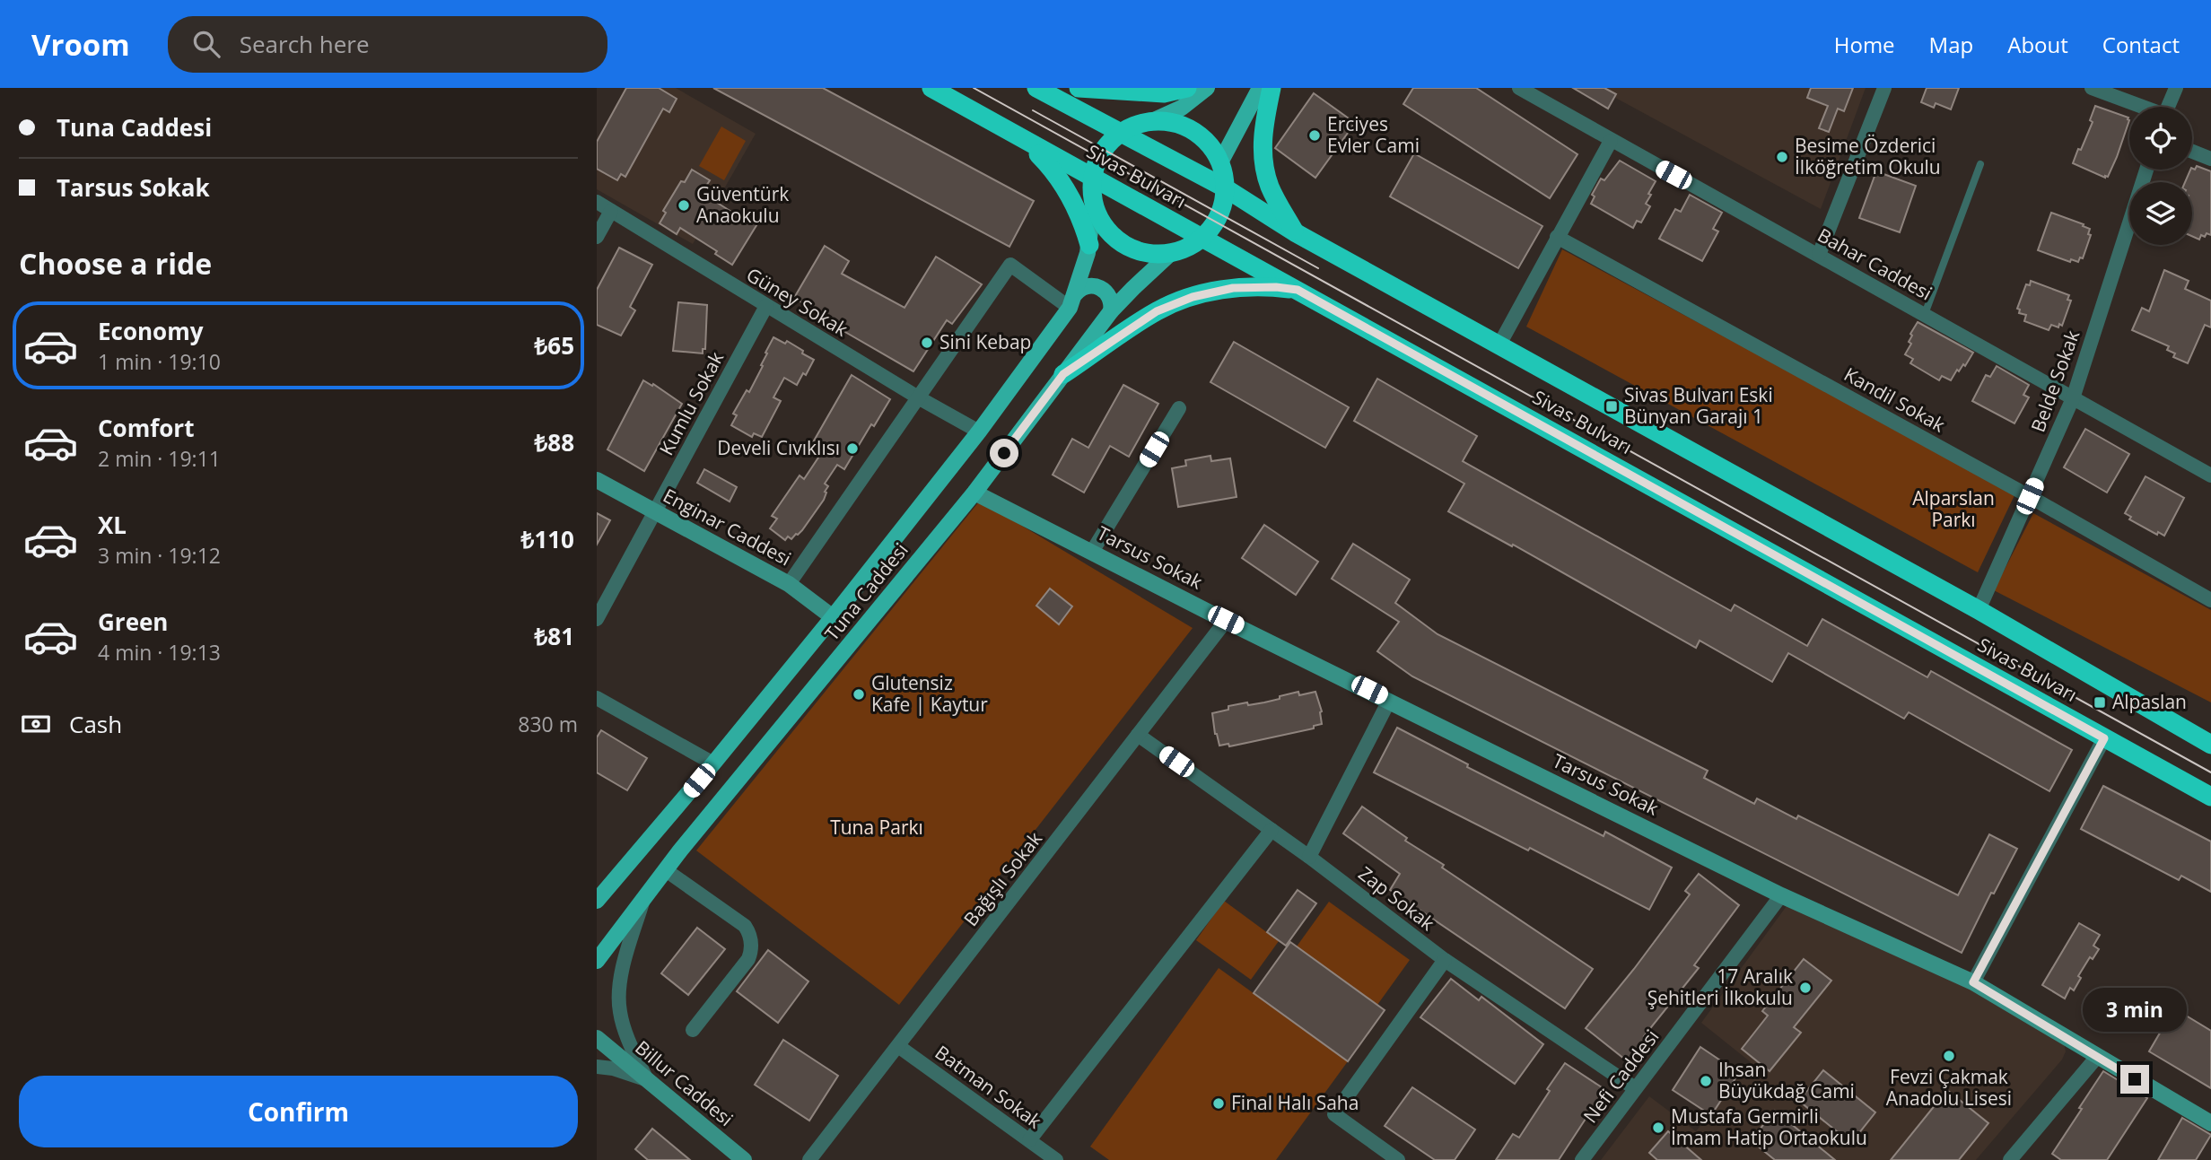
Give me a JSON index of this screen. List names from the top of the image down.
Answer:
{
  "streets": {
    "highway": ["Sivas Bulvarı"],
    "main road": ["Tuna Caddesi"],
    "street": [
      "Bahar Caddesi",
      "Güney Sokak",
      "Belde Sokak",
      "Kandil Sokak",
      "Kumlu Sokak",
      "Enginar Caddesi",
      "Tarsus Sokak",
      "Bağışlı Sokak",
      "Zap Sokak",
      "Nefi Caddesi",
      "Billur Caddesi",
      "Batman Sokak"
    ]
  },
  "crossings": [
    ["Sivas Bulvarı", "Belde Sokak"],
    ["Bahar Caddesi", "Belde Sokak"],
    ["Güney Sokak", "Kumlu Sokak"],
    ["Güney Sokak", "Tuna Caddesi"],
    ["Belde Sokak", "Kandil Sokak"],
    ["Kumlu Sokak", "Enginar Caddesi"],
    ["Enginar Caddesi", "Tuna Caddesi"],
    ["Tarsus Sokak", "Tuna Caddesi"],
    ["Tarsus Sokak", "Bağışlı Sokak"],
    ["Tarsus Sokak", "Nefi Caddesi"],
    ["Bağışlı Sokak", "Zap Sokak"],
    ["Bağışlı Sokak", "Batman Sokak"],
    ["Zap Sokak", "Nefi Caddesi"]
  ],
  "parks": ["Alparslan Parkı", "Tuna Parkı"],
  "places": {
    "other": [
      "Erciyes Evler Cami",
      "Besime Özderici İlköğretim Okulu",
      "Güventürk Anaokulu",
      "Sini Kebap",
      "Develi Cıvıklısı",
      "Glutensiz Kafe | Kaytur",
      "17 Aralık Şehitleri İlkokulu",
      "Fevzi Çakmak Anadolu Lisesi",
      "Ihsan Büyükdağ Cami",
      "Final Halı Saha",
      "Mustafa Germirli İmam Hatip Ortaokulu"
    ],
    "transit": ["Sivas Bulvarı Eski Bünyan Garajı 1", "Alpaslan"]
  },
  "page": {
    "header": "Vroom",
    "search": "Search here",
    "nav": [
      "Home",
      "Map",
      "About",
      "Contact"
    ],
    "banner": ["Tuna Caddesi", "Tarsus Sokak"],
    "heading": "Choose a ride",
    "list": [
      {
        "name": "Economy",
        "note": "1 min · 19:10",
        "value": "₺65"
      },
      {
        "name": "Comfort",
        "note": "2 min · 19:11",
        "value": "₺88"
      },
      {
        "name": "XL",
        "note": "3 min · 19:12",
        "value": "₺110"
      },
      {
        "name": "Green",
        "note": "4 min · 19:13",
        "value": "₺81"
      }
    ],
    "pay": ["Cash", "830 m"],
    "bubble": "3 min",
    "buttons": "Confirm"
  }
}
